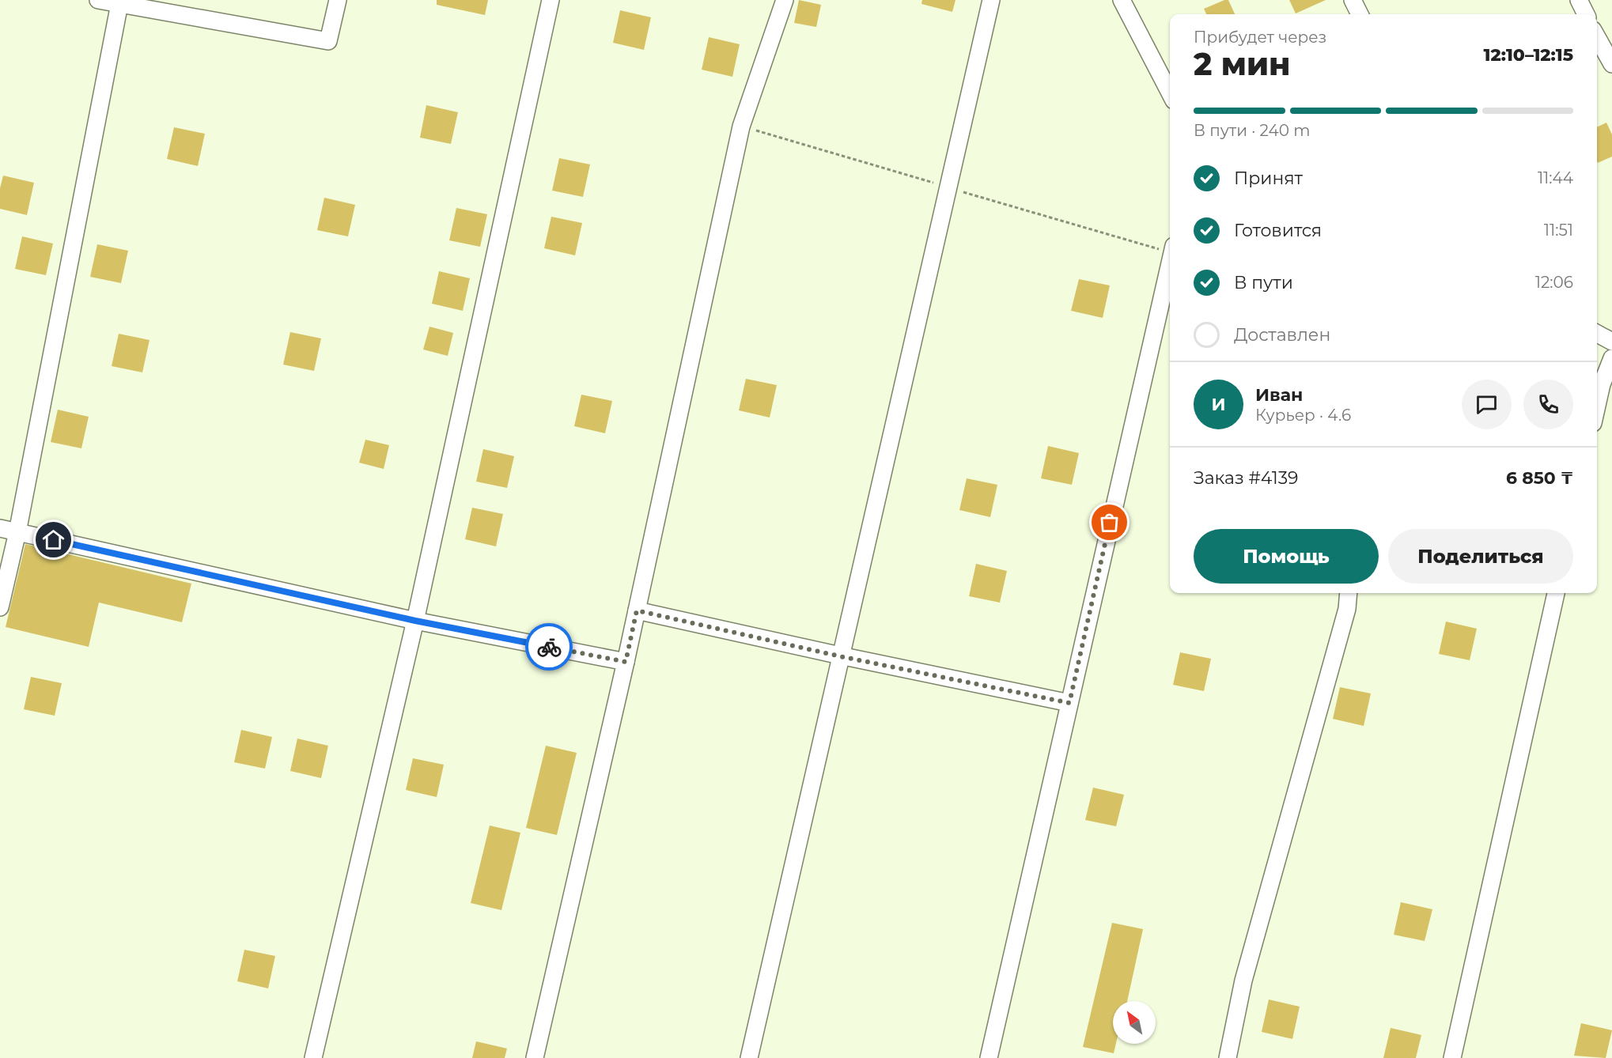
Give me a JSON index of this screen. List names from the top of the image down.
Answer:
{
  "north": "top left",
  "page": {
    "heading": ["2 мин", "Прибудет через", "12:10–12:15"],
    "panel": [
      "Иван",
      "Курьер · 4.6",
      "Заказ #4139",
      "6 850 ₸"
    ],
    "bar": "В пути · 240 m",
    "list": [
      ["Принят", "11:44"],
      ["Готовится", "11:51"],
      ["В пути", "12:06"],
      "Доставлен"
    ],
    "round": "И",
    "buttons": ["Помощь", "Поделиться"]
  }
}
